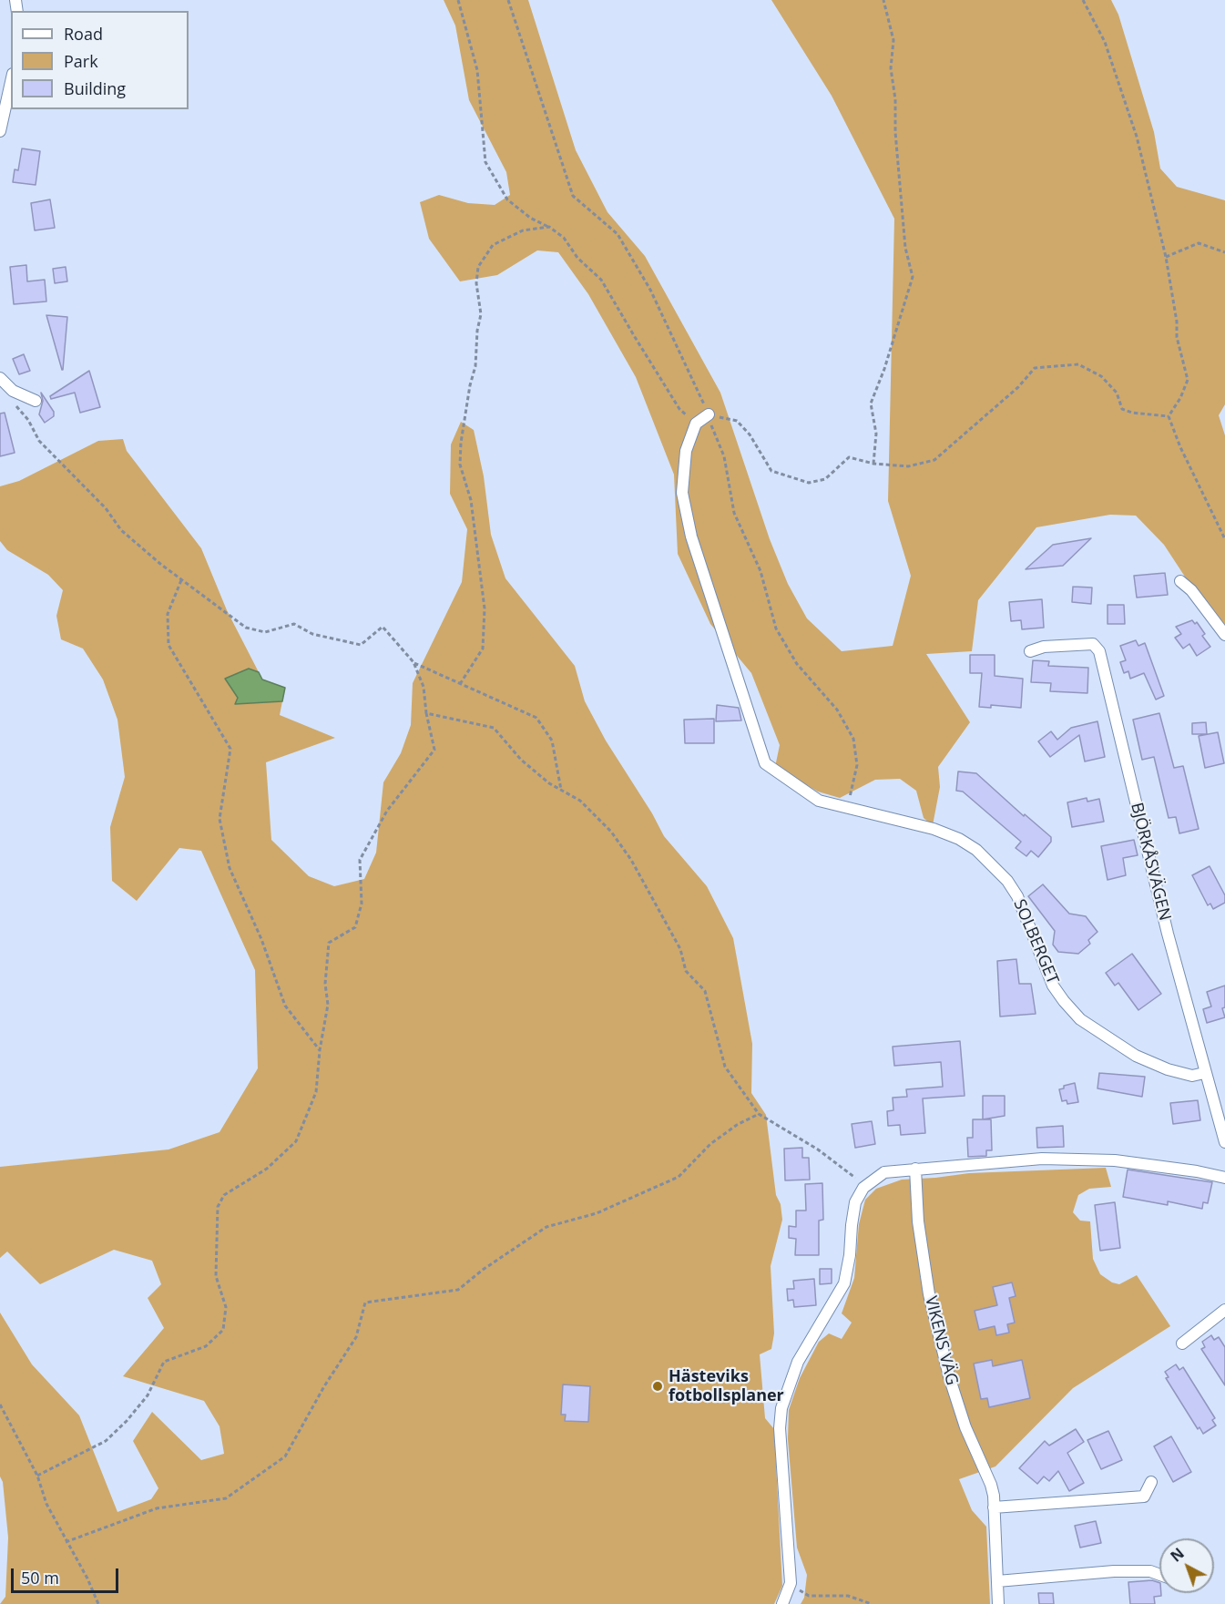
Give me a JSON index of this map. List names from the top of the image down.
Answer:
{
  "streets": {
    "street": ["BJÖRKÅSVÄGEN", "SOLBERGET", "VIKENS VÄG"]
  },
  "crossings": [
    ["BJÖRKÅSVÄGEN", "SOLBERGET"]
  ],
  "places": ["Hästeviks fotbollsplaner"],
  "legend": ["Road", "Park", "Building"],
  "scale_bar": "50 m",
  "north": "top left"
}
